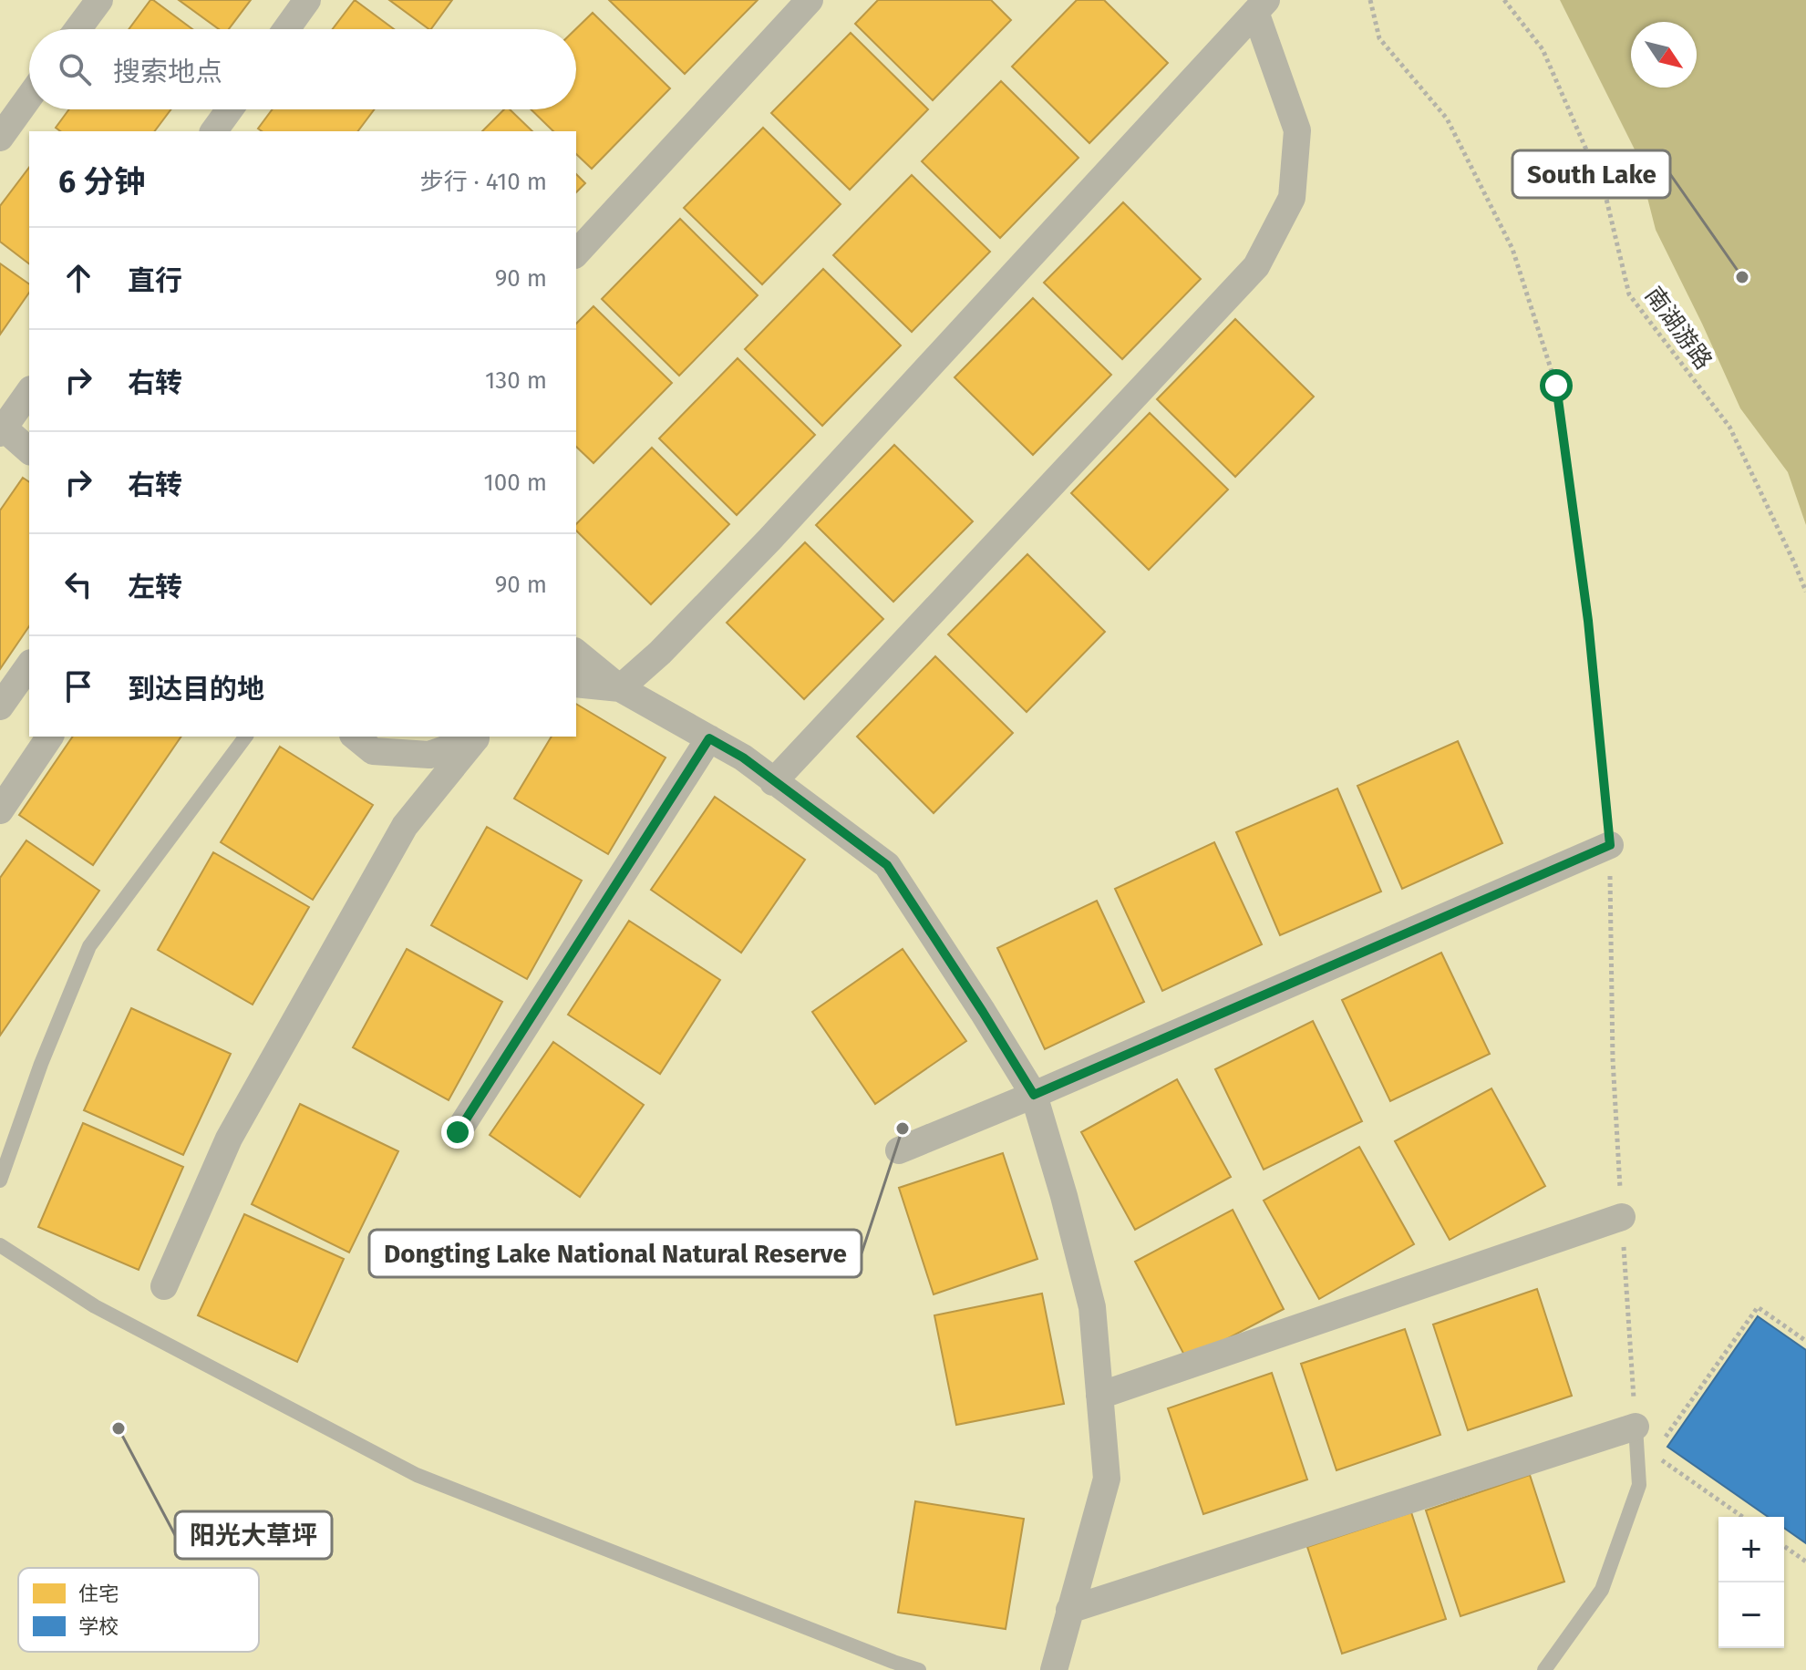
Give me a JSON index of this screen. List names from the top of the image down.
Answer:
{
  "streets": {
    "path": ["南湖游路"]
  },
  "places": ["South Lake", "Dongting Lake National Natural Reserve", "阳光大草坪"],
  "legend": ["住宅", "学校"],
  "north": "bottom right",
  "page": {
    "search": "搜索地点",
    "heading": ["6 分钟", "步行 · 410 m"],
    "list": [
      ["直行", "90 m"],
      ["右转", "130 m"],
      ["右转", "100 m"],
      ["左转", "90 m"],
      "到达目的地"
    ],
    "map_buttons": ["+", "−"]
  }
}
